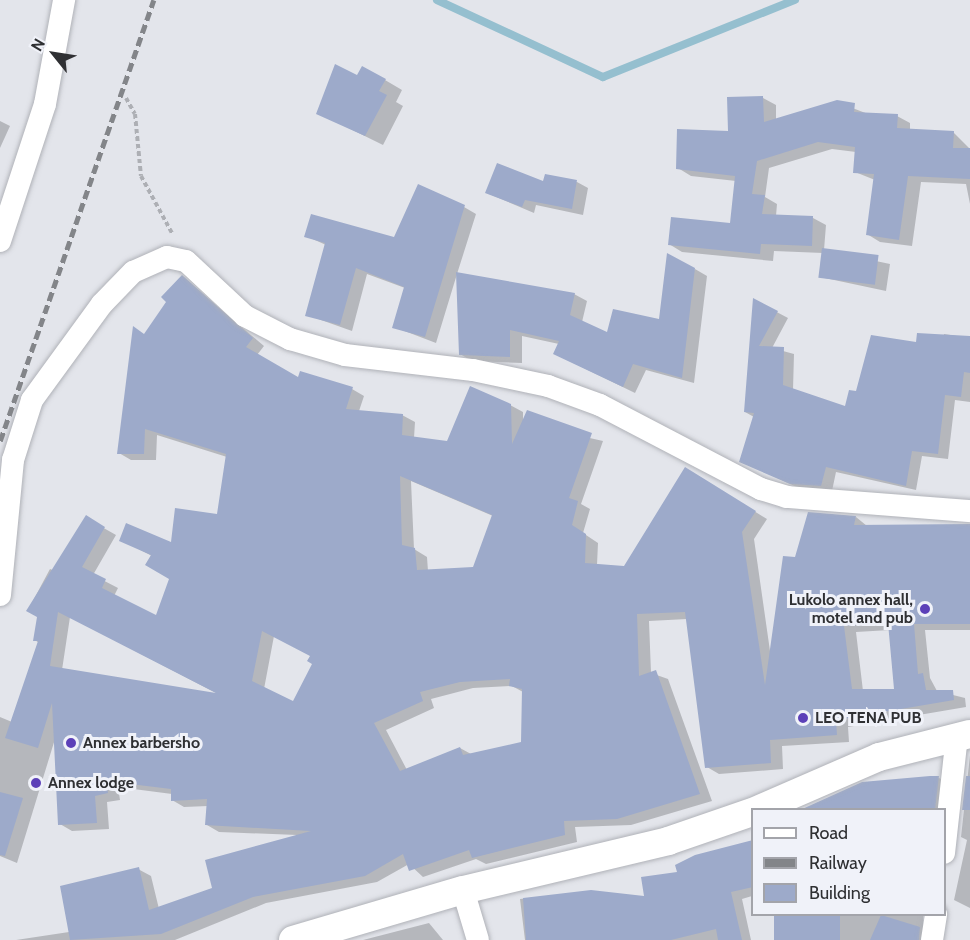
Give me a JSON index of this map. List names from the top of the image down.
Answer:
{
  "places": [
    "Lukolo annex hall, motel and pub",
    "LEO TENA PUB",
    "Annex barbersho",
    "Annex lodge"
  ],
  "legend": ["Road", "Railway", "Building"],
  "north": "top left"
}
